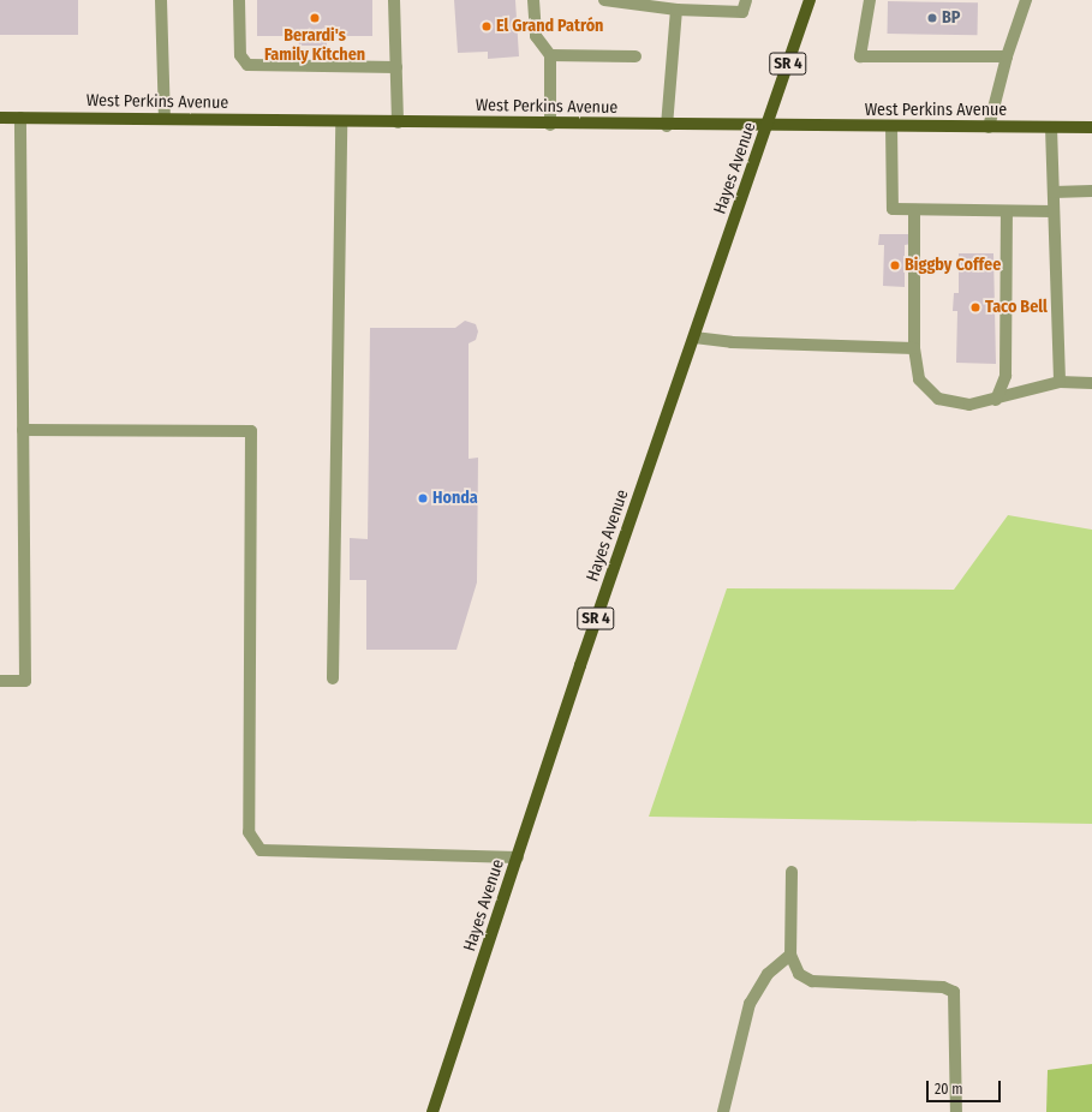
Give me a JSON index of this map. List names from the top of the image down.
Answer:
{
  "streets": {
    "main road": ["SR 4", "West Perkins Avenue", "Hayes Avenue"]
  },
  "crossings": [
    ["West Perkins Avenue", "Hayes Avenue"]
  ],
  "places": [
    "Berardi's Family Kitchen",
    "BP",
    "El Grand Patrón",
    "Biggby Coffee",
    "Taco Bell",
    "Honda"
  ],
  "scale_bar": "20 m"
}
